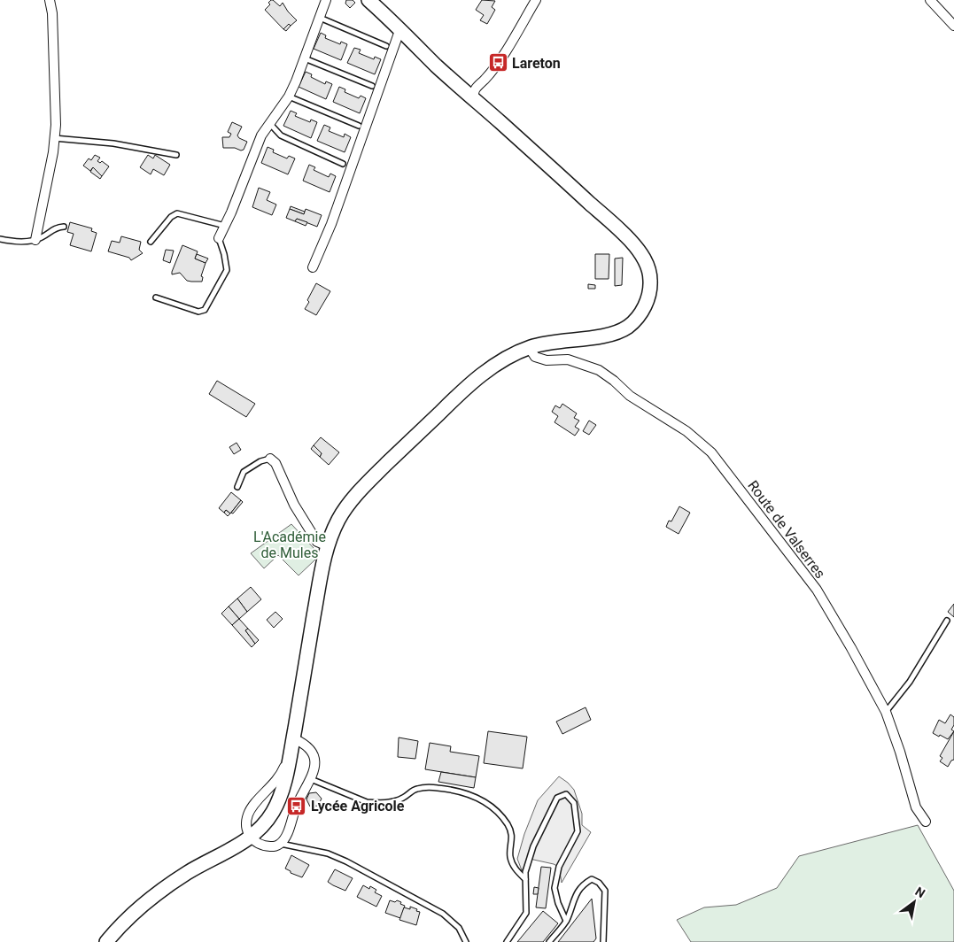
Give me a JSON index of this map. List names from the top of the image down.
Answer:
{
  "streets": {
    "street": ["Route de Valserres"]
  },
  "parks": ["L'Académie de Mules"],
  "places": {
    "bus stop": ["Lareton", "Lycée Agricole"]
  },
  "north": "top right"
}
